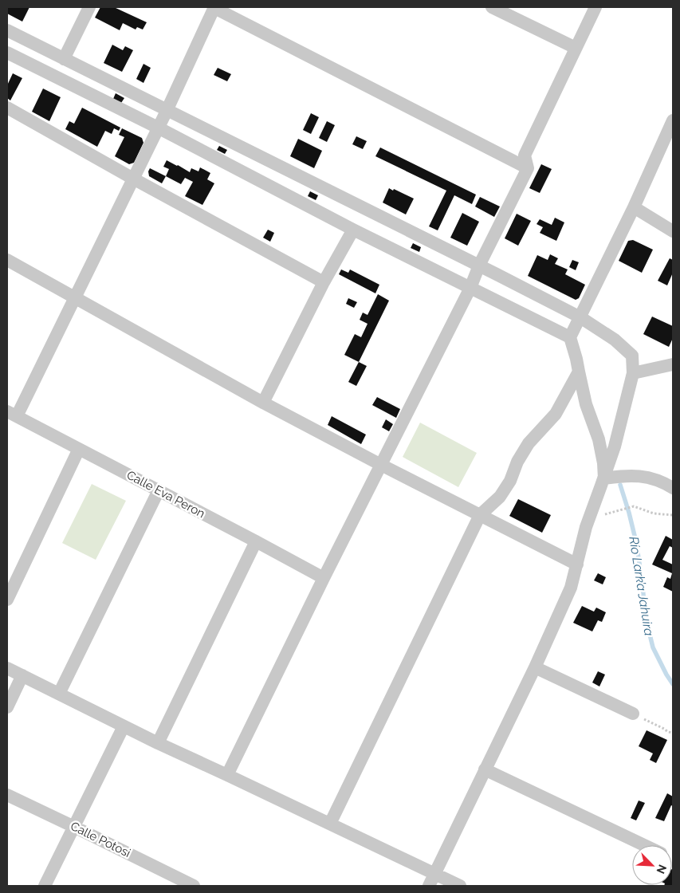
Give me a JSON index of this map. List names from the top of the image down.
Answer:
{
  "streets": {
    "street": ["Calle Eva Peron", "Calle Potosi"]
  },
  "water": ["Río Lark’a Jahuira"],
  "north": "bottom right"
}
